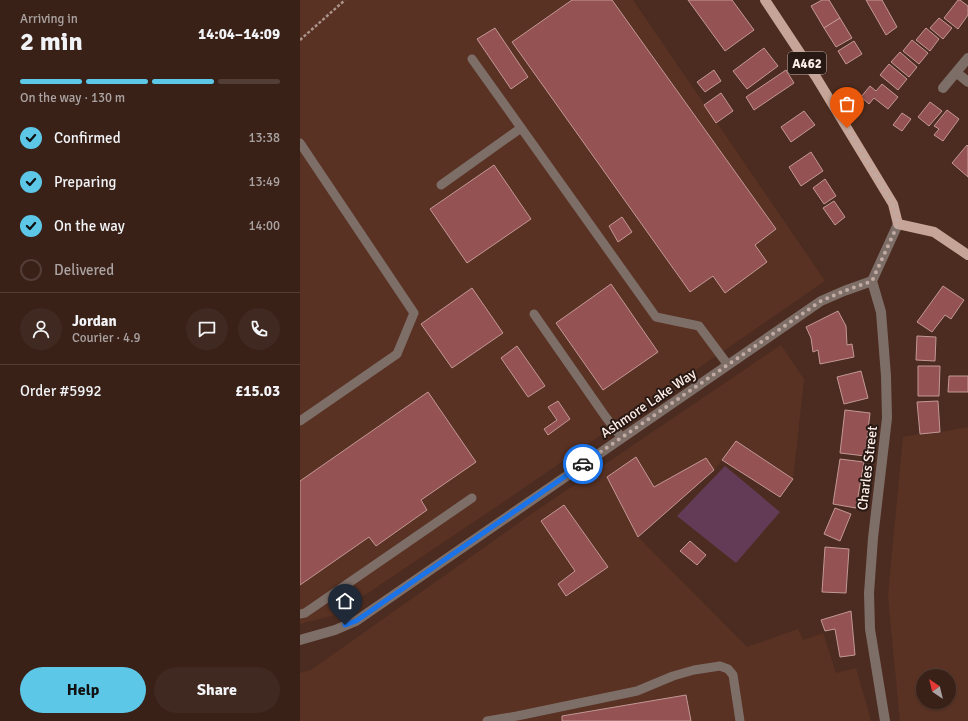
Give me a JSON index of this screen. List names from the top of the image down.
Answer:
{
  "streets": {
    "main road": ["A462"],
    "street": ["Ashmore Lake Way", "Charles Street"]
  },
  "crossings": [
    ["Ashmore Lake Way", "Charles Street"]
  ],
  "north": "top left",
  "page": {
    "heading": ["2 min", "Arriving in", "14:04–14:09"],
    "panel": [
      "Jordan",
      "Courier · 4.9",
      "Order #5992",
      "£15.03"
    ],
    "bar": "On the way · 130 m",
    "list": [
      ["Confirmed", "13:38"],
      ["Preparing", "13:49"],
      ["On the way", "14:00"],
      "Delivered"
    ],
    "buttons": ["Help", "Share"]
  }
}
